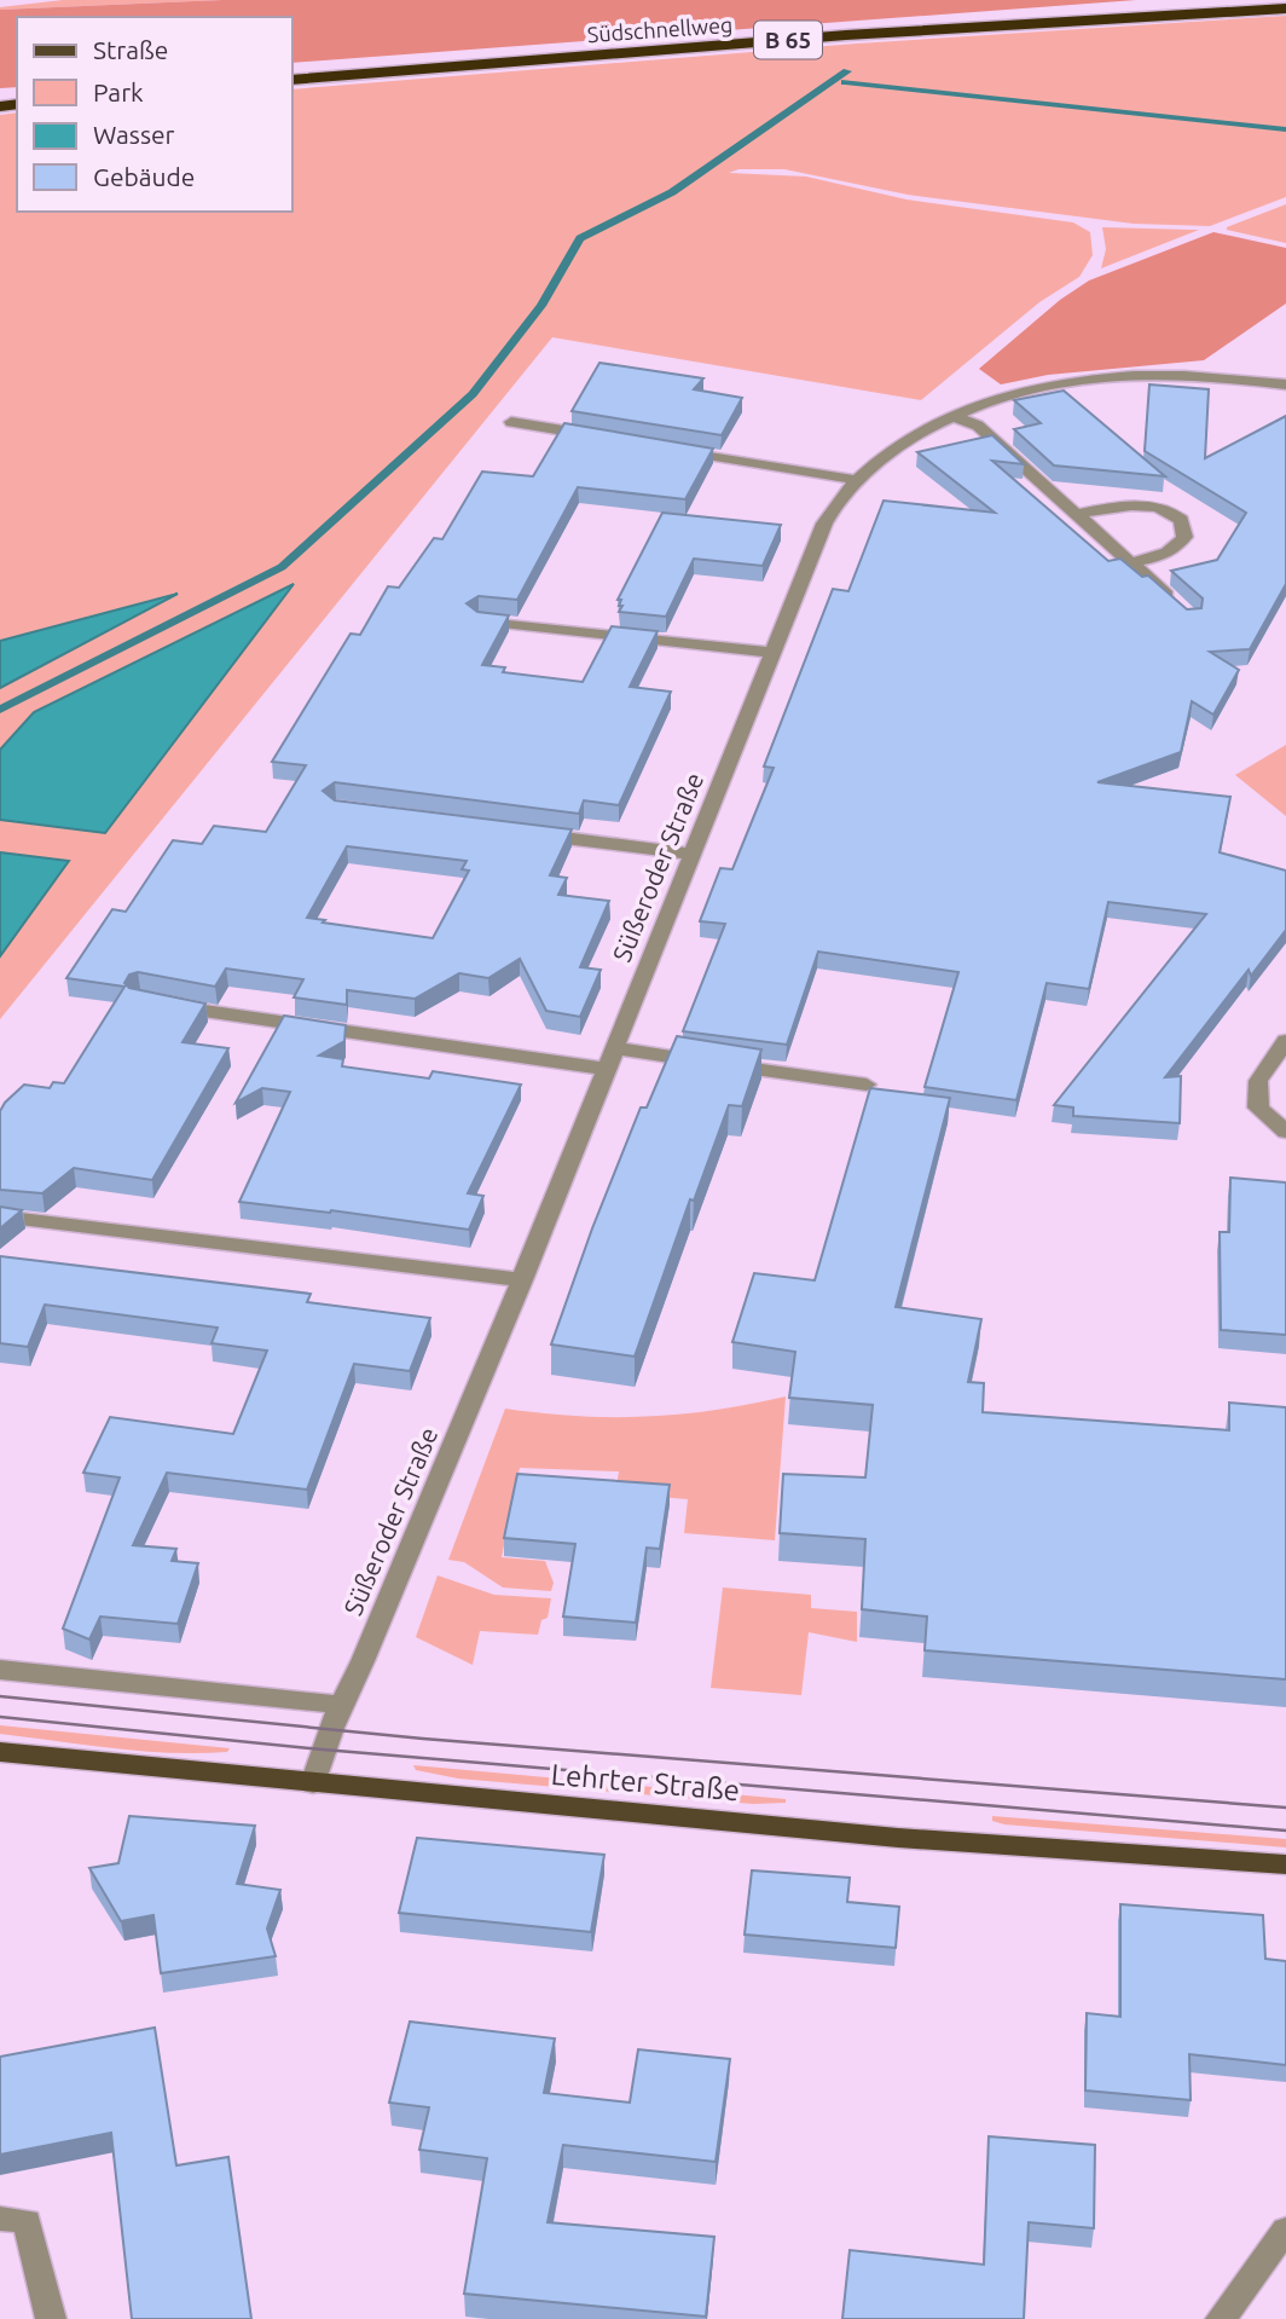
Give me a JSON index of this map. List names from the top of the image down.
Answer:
{
  "streets": {
    "highway": ["Südschnellweg", "B 65"],
    "main road": ["Lehrter Straße"],
    "street": ["Süßeroder Straße"]
  },
  "crossings": [
    ["Süßeroder Straße", "Lehrter Straße"]
  ],
  "legend": [
    "Straße",
    "Park",
    "Wasser",
    "Gebäude"
  ]
}
